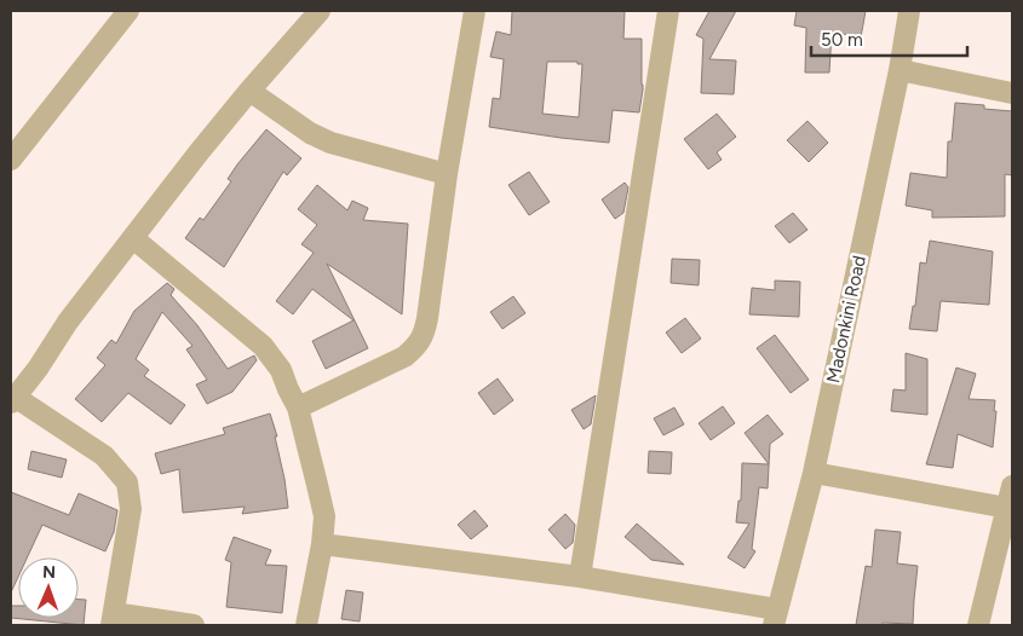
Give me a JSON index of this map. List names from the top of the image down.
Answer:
{
  "streets": {
    "street": ["Madonkini Road"]
  },
  "scale_bar": "50 m",
  "north": "top"
}
